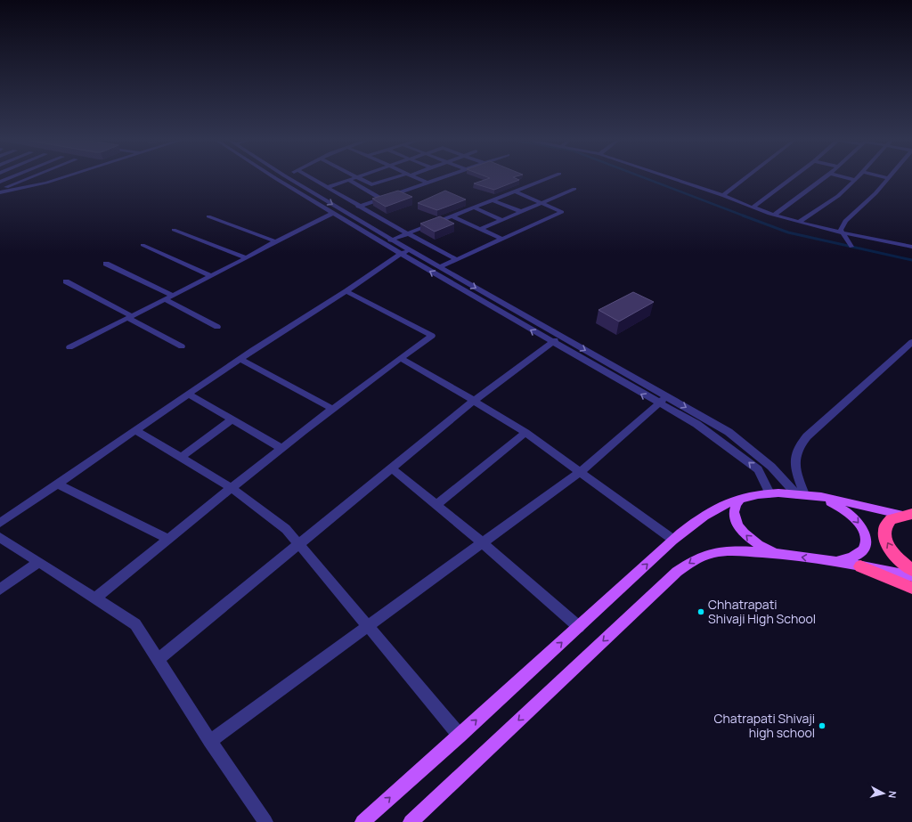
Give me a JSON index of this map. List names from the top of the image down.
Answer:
{
  "places": ["Chhatrapati Shivaji High School", "Chatrapati Shivaji high school"],
  "north": "right"
}
